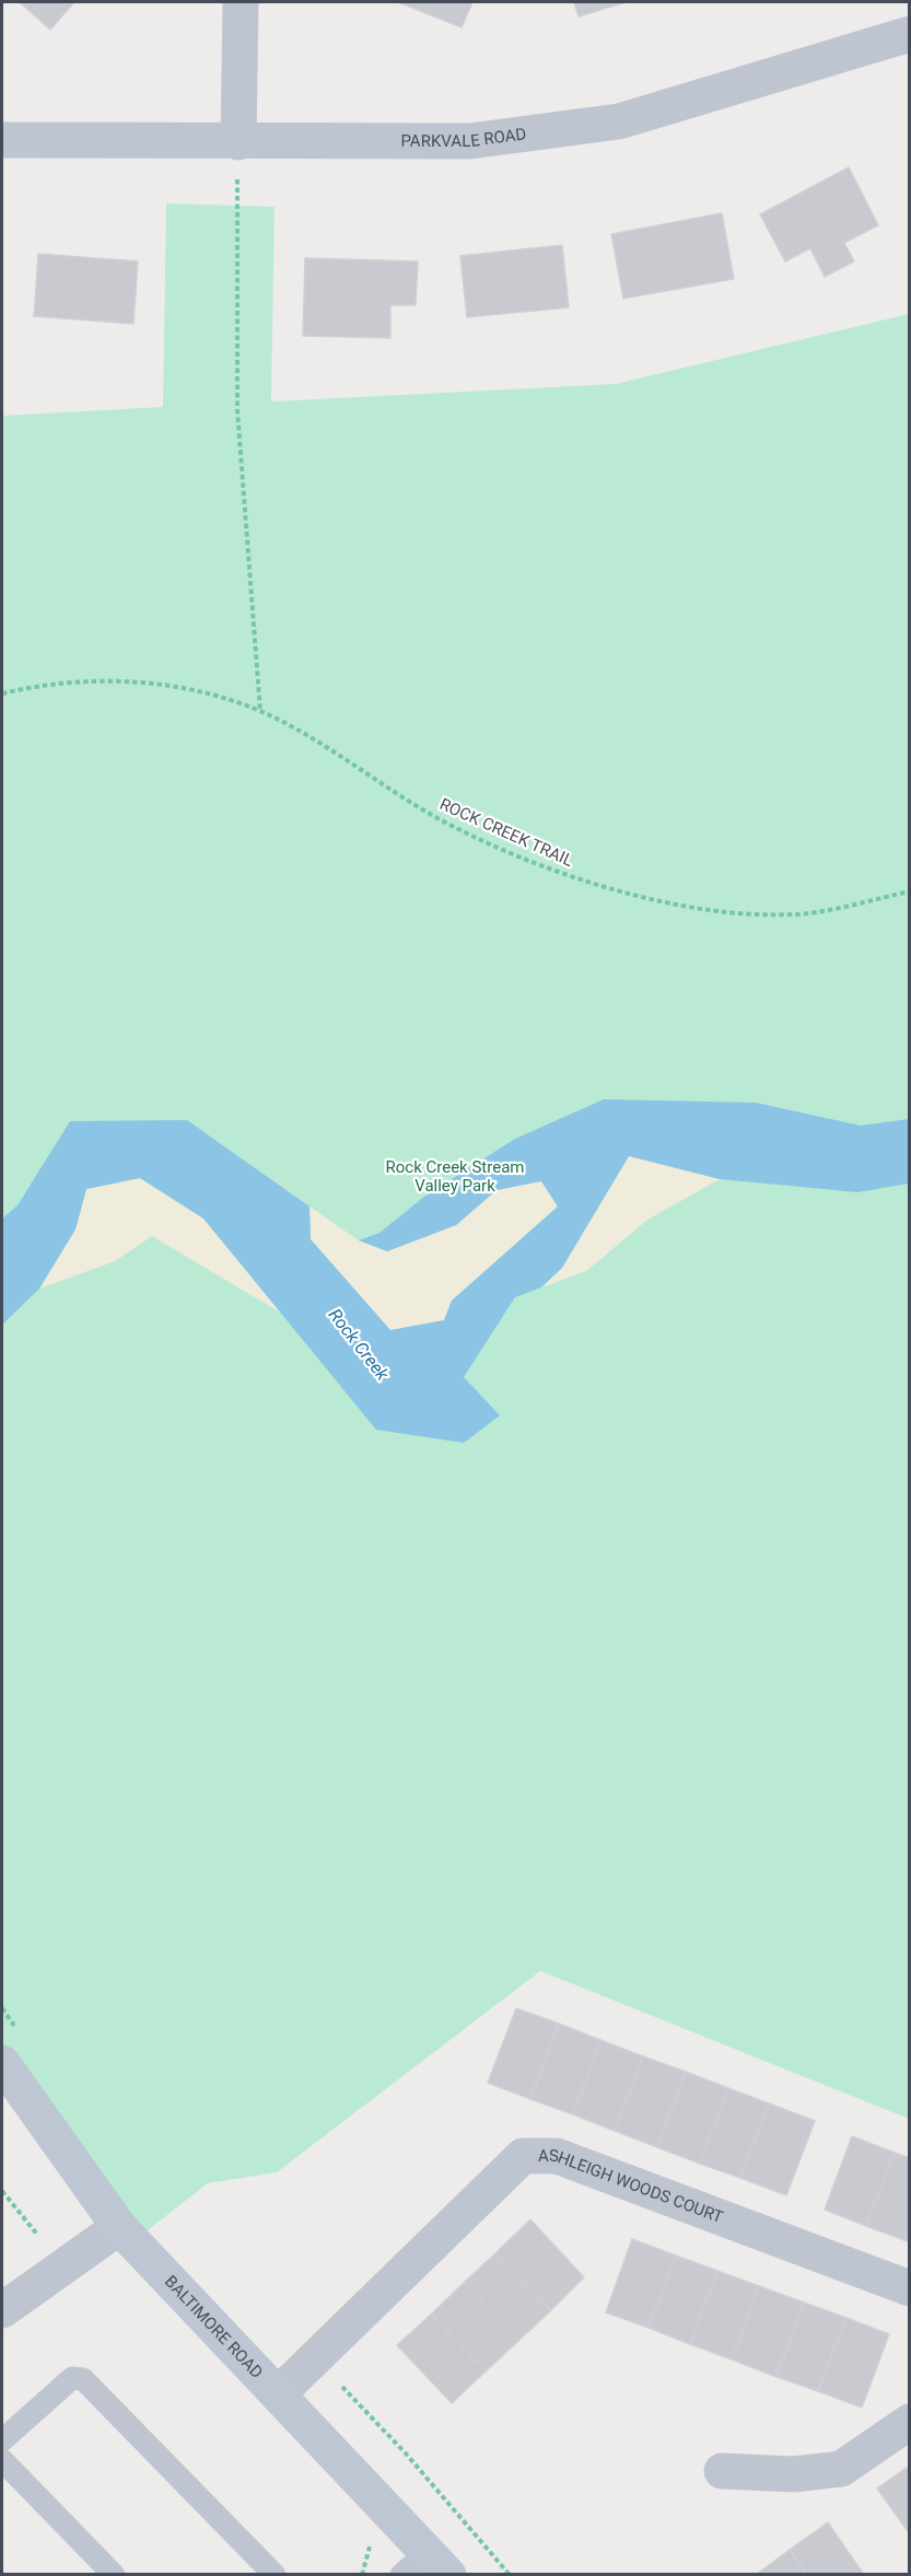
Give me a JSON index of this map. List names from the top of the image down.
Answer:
{
  "streets": {
    "street": ["PARKVALE ROAD", "ASHLEIGH WOODS COURT", "BALTIMORE ROAD"],
    "path": ["ROCK CREEK TRAIL"]
  },
  "crossings": [
    ["ASHLEIGH WOODS COURT", "BALTIMORE ROAD"]
  ],
  "water": ["Rock Creek"],
  "parks": ["Rock Creek Stream Valley Park"]
}
